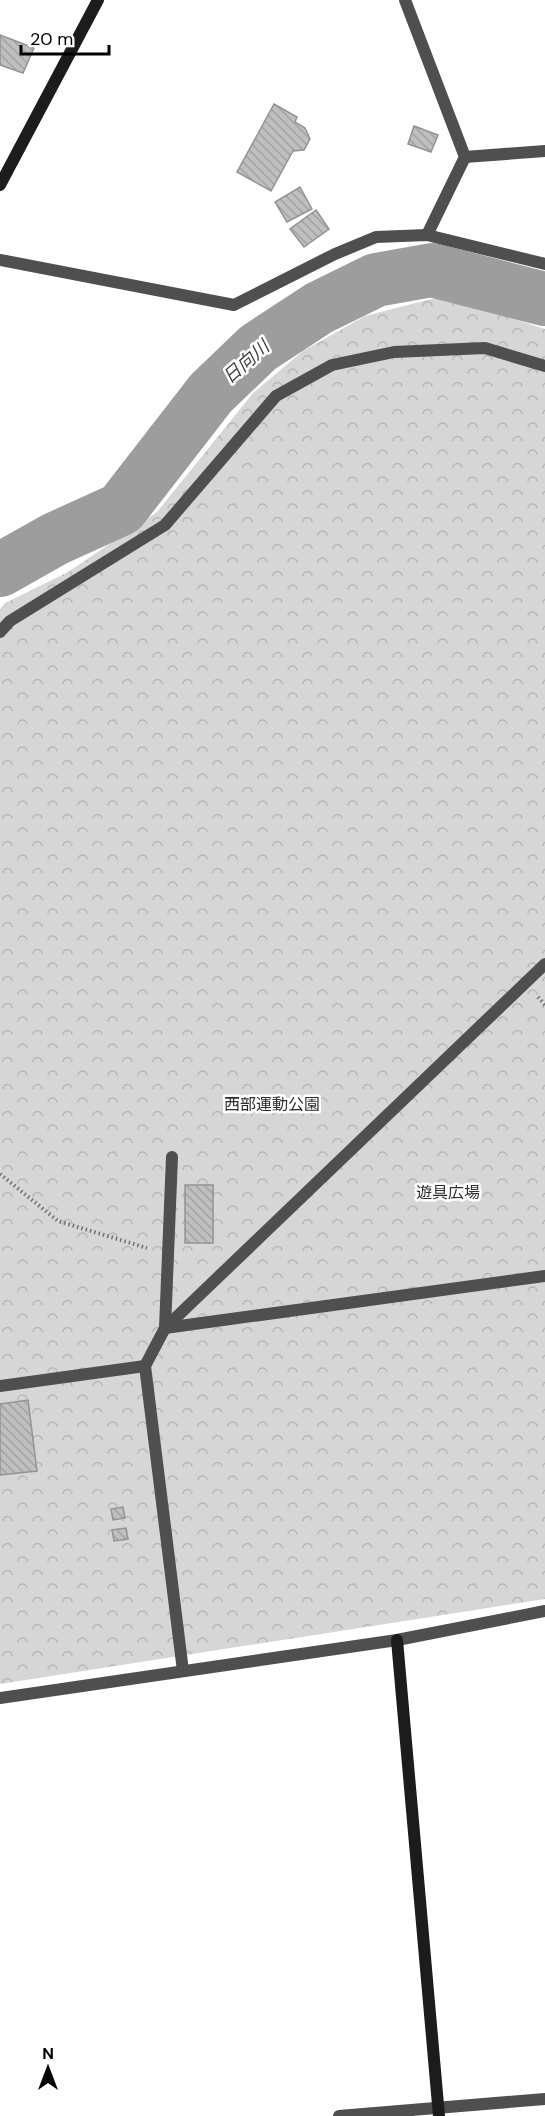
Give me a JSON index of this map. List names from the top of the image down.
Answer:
{
  "water": ["日向川"],
  "parks": ["西部運動公園", "遊具広場"],
  "scale_bar": "20 m",
  "north": "top"
}
